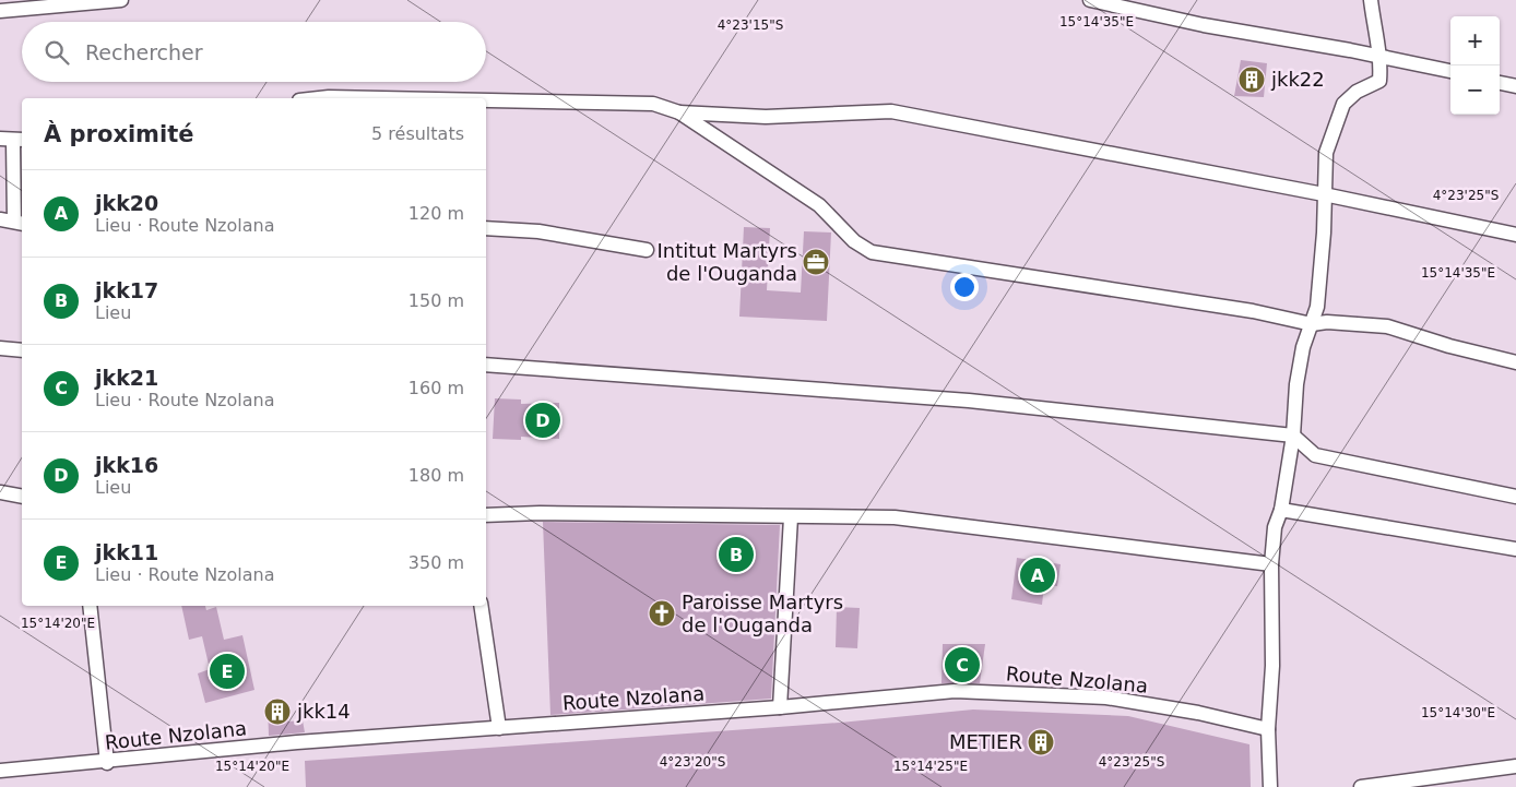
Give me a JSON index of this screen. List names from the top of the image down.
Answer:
{
  "streets": {
    "street": ["Route Nzolana"]
  },
  "places": {
    "building": ["jkk22", "jkk14", "METIER"],
    "office": ["Intitut Martyrs de l'Ouganda"],
    "church": ["Paroisse Martyrs de l'Ouganda"]
  },
  "page": {
    "map_buttons": ["+", "−"],
    "search": "Rechercher",
    "heading": ["À proximité", "5 résultats"],
    "list": [
      {
        "mark": "A",
        "name": "jkk20",
        "note": "Lieu · Route Nzolana",
        "value": "120 m"
      },
      {
        "mark": "B",
        "name": "jkk17",
        "note": "Lieu",
        "value": "150 m"
      },
      {
        "mark": "C",
        "name": "jkk21",
        "note": "Lieu · Route Nzolana",
        "value": "160 m"
      },
      {
        "mark": "D",
        "name": "jkk16",
        "note": "Lieu",
        "value": "180 m"
      },
      {
        "mark": "E",
        "name": "jkk11",
        "note": "Lieu · Route Nzolana",
        "value": "350 m"
      }
    ],
    "pins": [
      "D",
      "B",
      "A",
      "C",
      "E"
    ]
  },
  "coordinates": [
    "15°14'35\"E",
    "4°23'15\"S",
    "4°23'25\"S",
    "15°14'20\"E",
    "15°14'30\"E",
    "4°23'20\"S",
    "15°14'25\"E"
  ]
}
